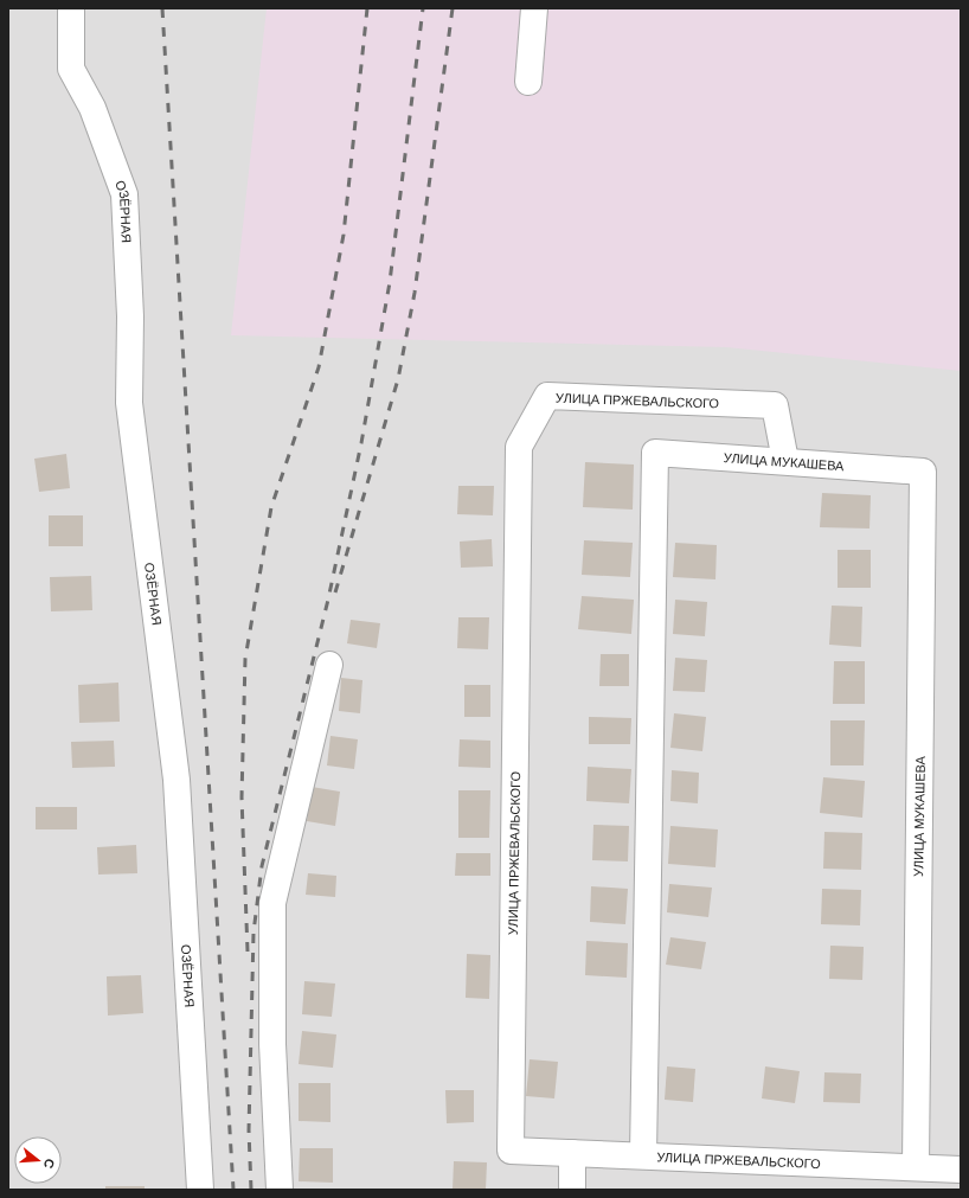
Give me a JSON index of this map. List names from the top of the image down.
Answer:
{
  "streets": {
    "street": ["ОЗЁРНАЯ", "УЛИЦА ПРЖЕВАЛЬСКОГО", "УЛИЦА МУКАШЕВА"]
  },
  "crossings": [
    ["УЛИЦА ПРЖЕВАЛЬСКОГО", "УЛИЦА МУКАШЕВА"]
  ],
  "north": "right"
}
